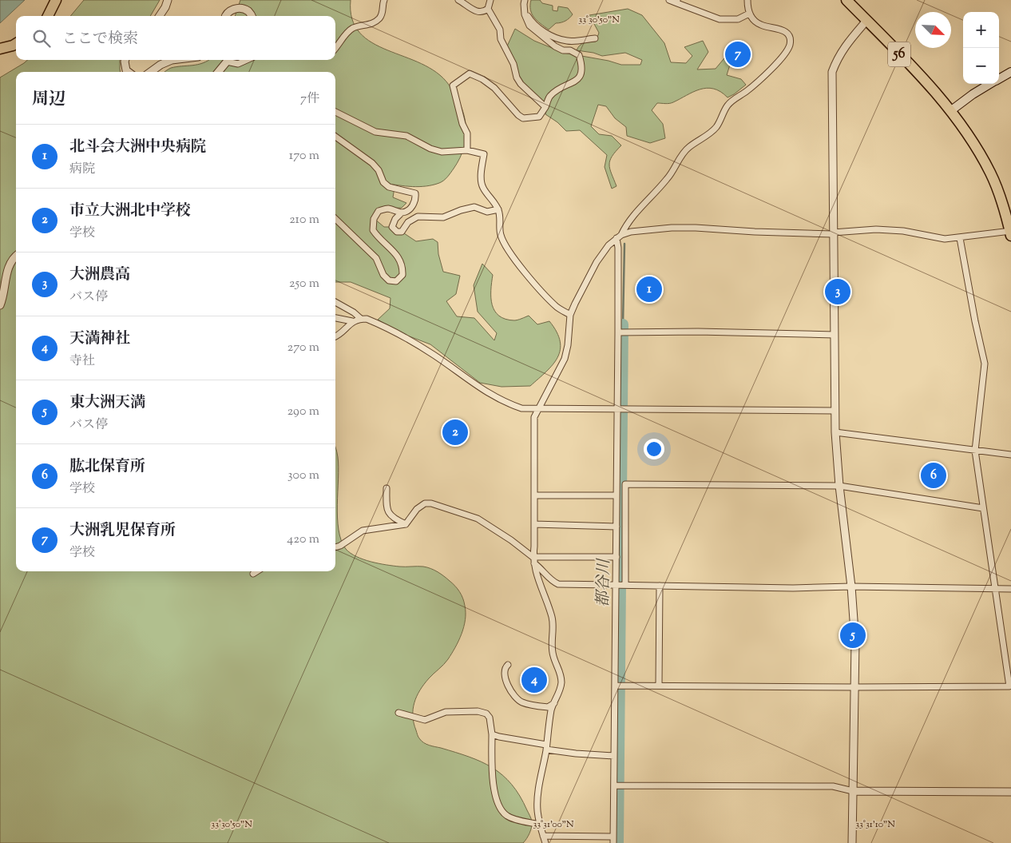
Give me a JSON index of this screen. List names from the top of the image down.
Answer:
{
  "streets": {
    "highway": ["56"]
  },
  "water": ["都谷川"],
  "north": "bottom right",
  "page": {
    "map_buttons": ["+", "−"],
    "search": "ここで検索",
    "pins": [
      "7",
      "1",
      "3",
      "2",
      "6",
      "5",
      "4"
    ],
    "heading": ["周辺", "7件"],
    "list": [
      {
        "mark": "1",
        "name": "北斗会大洲中央病院",
        "note": "病院",
        "value": "170 m"
      },
      {
        "mark": "2",
        "name": "市立大洲北中学校",
        "note": "学校",
        "value": "210 m"
      },
      {
        "mark": "3",
        "name": "大洲農高",
        "note": "バス停",
        "value": "250 m"
      },
      {
        "mark": "4",
        "name": "天満神社",
        "note": "寺社",
        "value": "270 m"
      },
      {
        "mark": "5",
        "name": "東大洲天満",
        "note": "バス停",
        "value": "290 m"
      },
      {
        "mark": "6",
        "name": "肱北保育所",
        "note": "学校",
        "value": "300 m"
      },
      {
        "mark": "7",
        "name": "大洲乳児保育所",
        "note": "学校",
        "value": "420 m"
      }
    ]
  },
  "coordinates": ["33°30'50\"N", "33°31'00\"N", "33°31'10\"N"]
}
